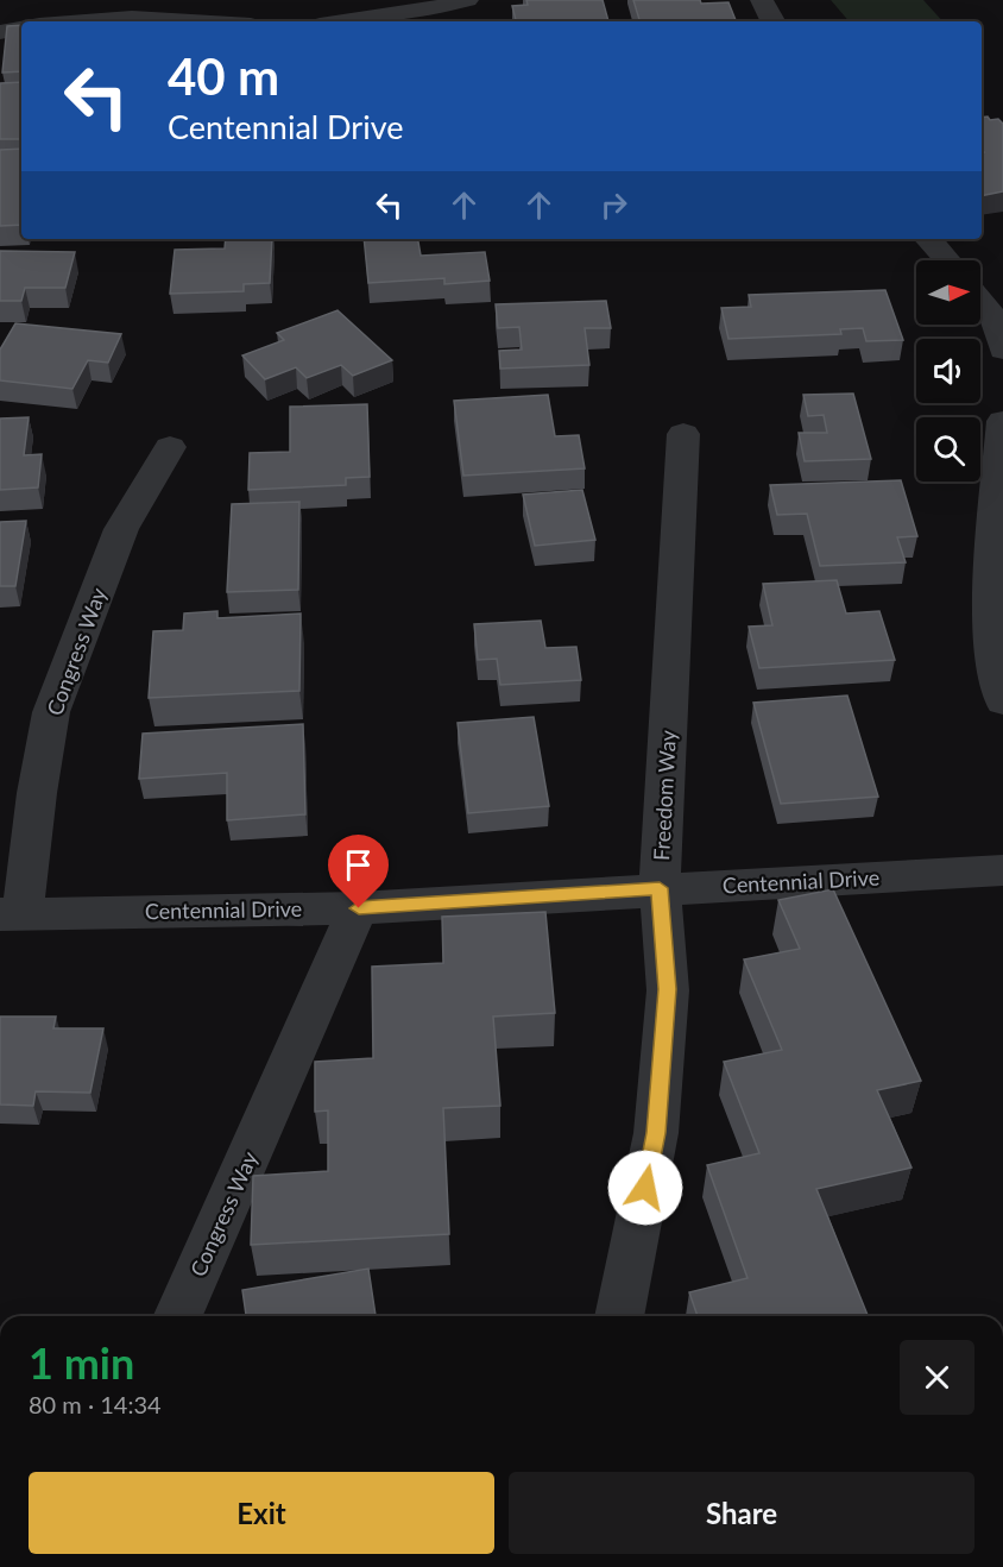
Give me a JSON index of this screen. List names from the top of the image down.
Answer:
{
  "streets": {
    "street": ["Congress Way", "Freedom Way", "Centennial Drive"]
  },
  "crossings": [
    ["Congress Way", "Centennial Drive"],
    ["Freedom Way", "Centennial Drive"]
  ],
  "north": "right",
  "page": {
    "turn": ["40 m", "Centennial Drive"],
    "heading": ["1 min", "80 m · 14:34"],
    "buttons": ["Exit", "Share"]
  }
}
